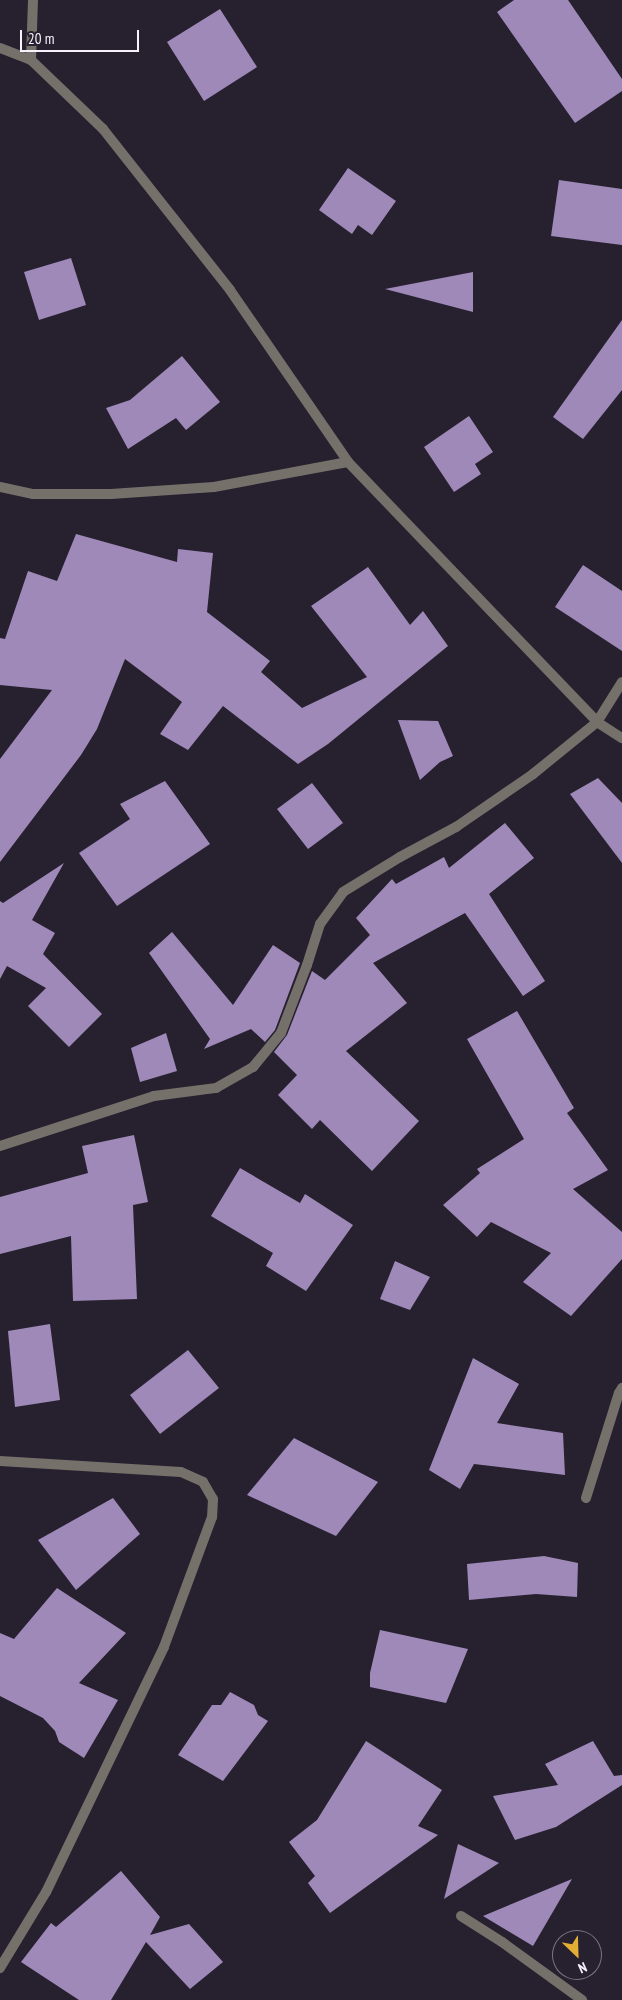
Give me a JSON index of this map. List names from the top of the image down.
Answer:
{
  "scale_bar": "20 m",
  "north": "bottom right"
}
